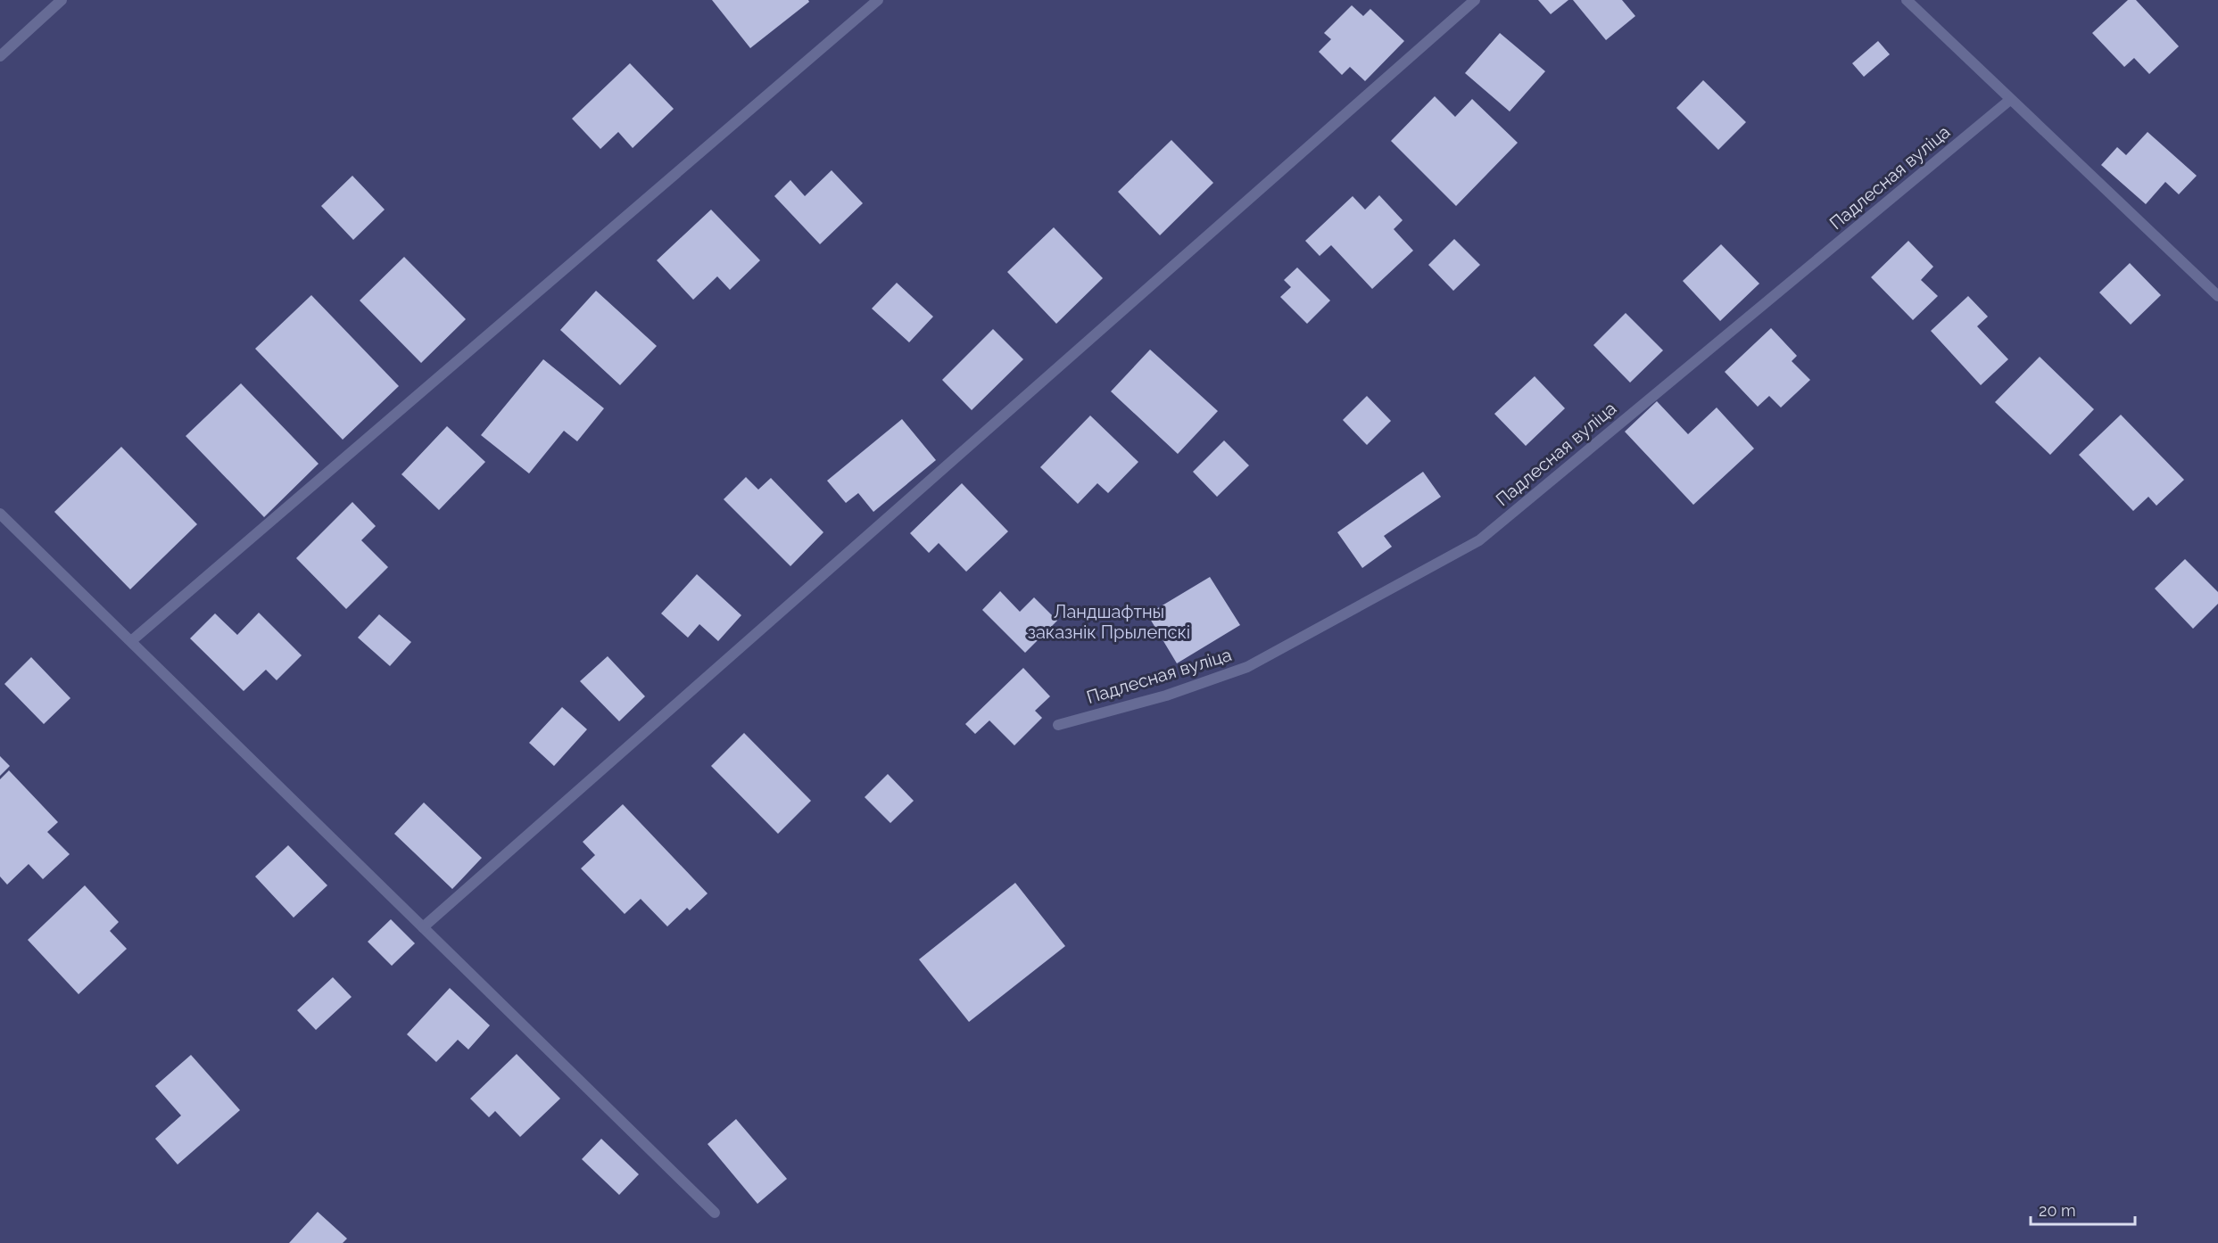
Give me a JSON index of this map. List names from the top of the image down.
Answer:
{
  "streets": {
    "street": ["Падлесная вуліца"]
  },
  "parks": ["Ландшафтны заказнік Прылепскі"],
  "scale_bar": "20 m"
}
